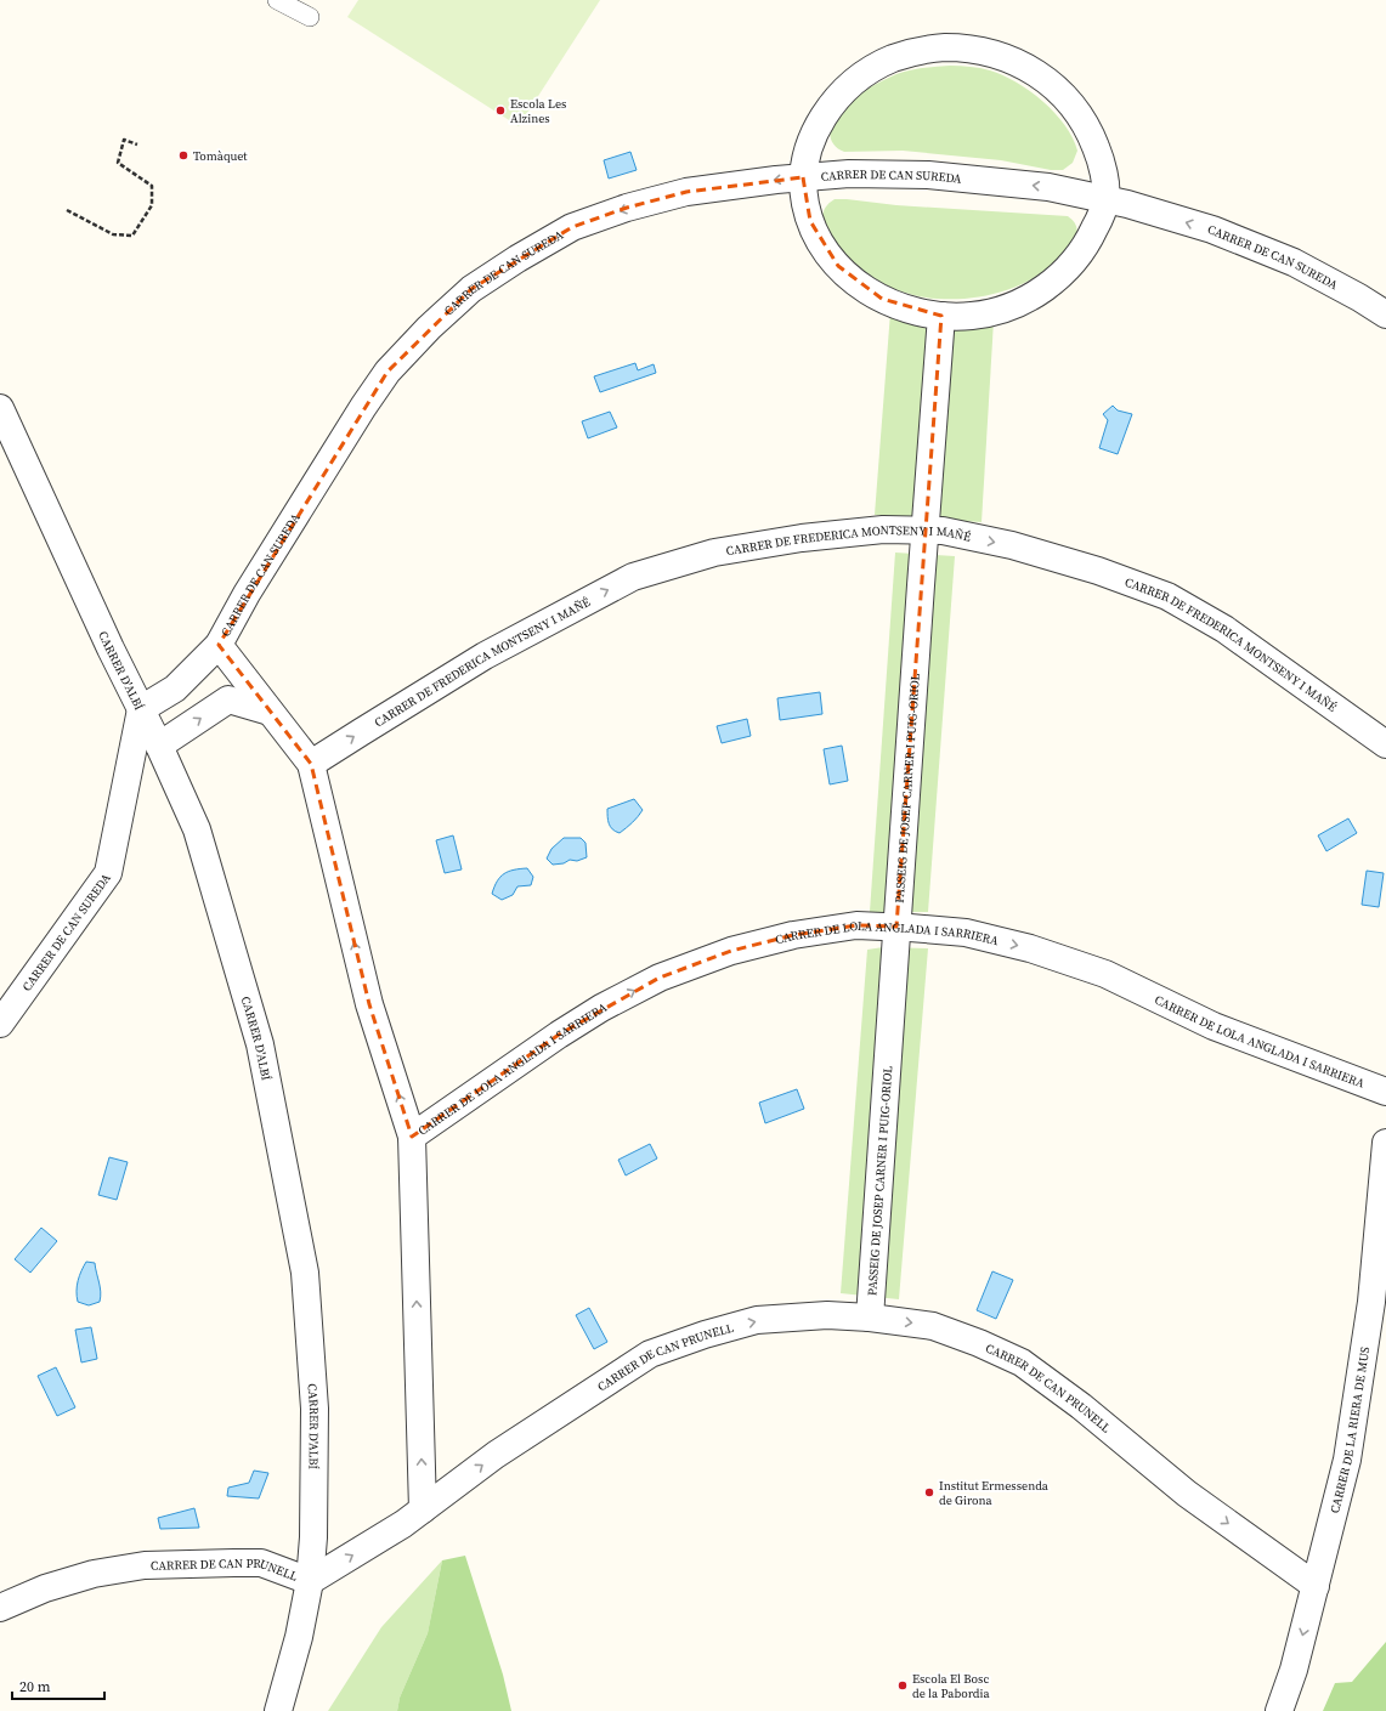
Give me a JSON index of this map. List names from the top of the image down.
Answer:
{
  "streets": {
    "street": [
      "CARRER DE CAN SUREDA",
      "CARRER DE FREDERICA MONTSENY I MAÑÉ",
      "CARRER D'ALBÍ",
      "PASSEIG DE JOSEP CARNER I PUIG-ORIOL",
      "CARRER DE LOLA ANGLADA I SARRIERA",
      "CARRER DE CAN PRUNELL",
      "CARRER DE LA RIERA DE MUS"
    ]
  },
  "crossings": [
    ["CARRER DE CAN SUREDA", "CARRER D'ALBÍ"],
    ["CARRER DE FREDERICA MONTSENY I MAÑÉ", "PASSEIG DE JOSEP CARNER I PUIG-ORIOL"],
    ["CARRER D'ALBÍ", "CARRER DE CAN PRUNELL"],
    ["PASSEIG DE JOSEP CARNER I PUIG-ORIOL", "CARRER DE LOLA ANGLADA I SARRIERA"],
    ["PASSEIG DE JOSEP CARNER I PUIG-ORIOL", "CARRER DE CAN PRUNELL"],
    ["CARRER DE CAN PRUNELL", "CARRER DE LA RIERA DE MUS"]
  ],
  "one_way": [
    "CARRER DE CAN SUREDA",
    "CARRER DE FREDERICA MONTSENY I MAÑÉ",
    "CARRER DE LOLA ANGLADA I SARRIERA",
    "CARRER DE CAN PRUNELL"
  ],
  "places": [
    "Escola Les Alzines",
    "Tomàquet",
    "Institut Ermessenda de Girona",
    "Escola El Bosc de la Pabordia"
  ],
  "scale_bar": "20 m"
}
